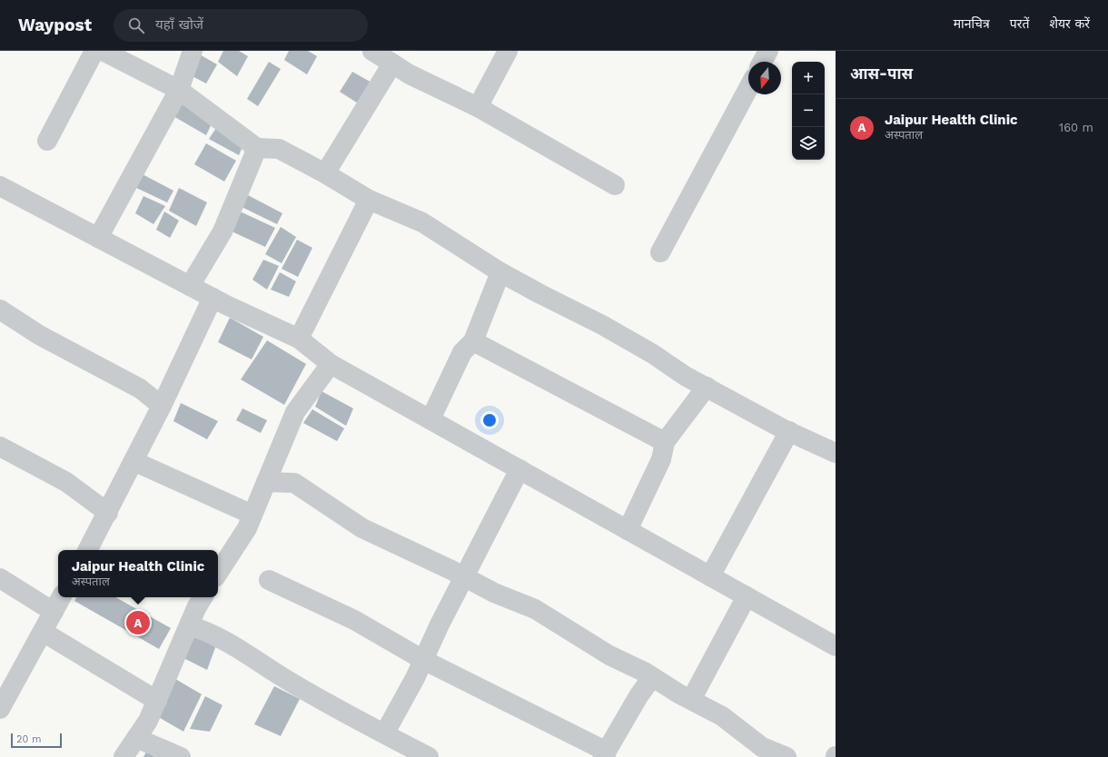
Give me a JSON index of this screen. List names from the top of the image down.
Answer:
{
  "scale_bar": "20 m",
  "north": "bottom",
  "page": {
    "header": "Waypost",
    "search": "यहाँ खोजें",
    "nav": ["मानचित्र", "परतें", "शेयर करें"],
    "heading": "आस-पास",
    "map_buttons": ["+", "−"],
    "list": [
      {
        "mark": "A",
        "name": "Jaipur Health Clinic",
        "note": "अस्पताल",
        "value": "160 m"
      }
    ],
    "popup": ["Jaipur Health Clinic", "अस्पताल"],
    "pins": "A",
    "scale": "20 m"
  }
}
